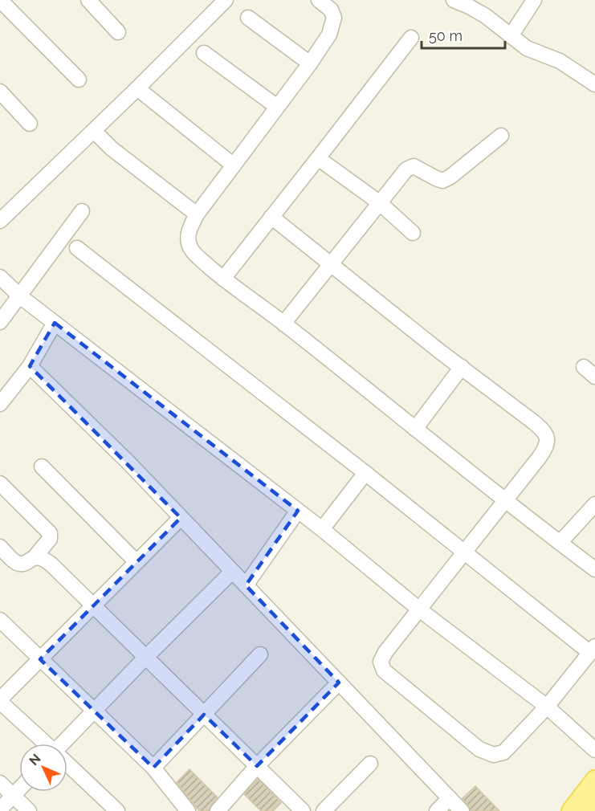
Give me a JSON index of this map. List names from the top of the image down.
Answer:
{
  "scale_bar": "50 m",
  "north": "top left"
}
